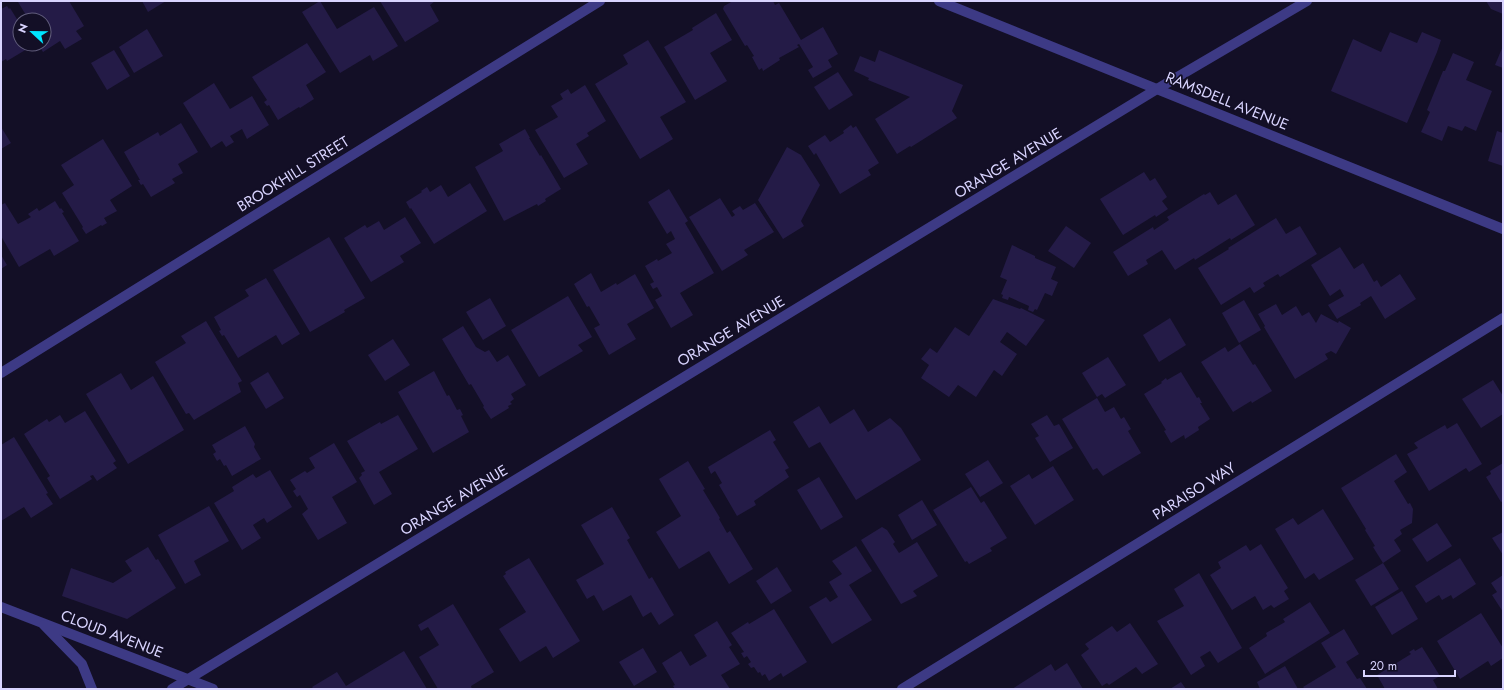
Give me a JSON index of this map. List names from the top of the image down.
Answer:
{
  "streets": {
    "street": [
      "RAMSDELL AVENUE",
      "ORANGE AVENUE",
      "BROOKHILL STREET",
      "PARAISO WAY",
      "CLOUD AVENUE"
    ]
  },
  "crossings": [
    ["RAMSDELL AVENUE", "ORANGE AVENUE"],
    ["ORANGE AVENUE", "CLOUD AVENUE"]
  ],
  "scale_bar": "20 m",
  "north": "left"
}
